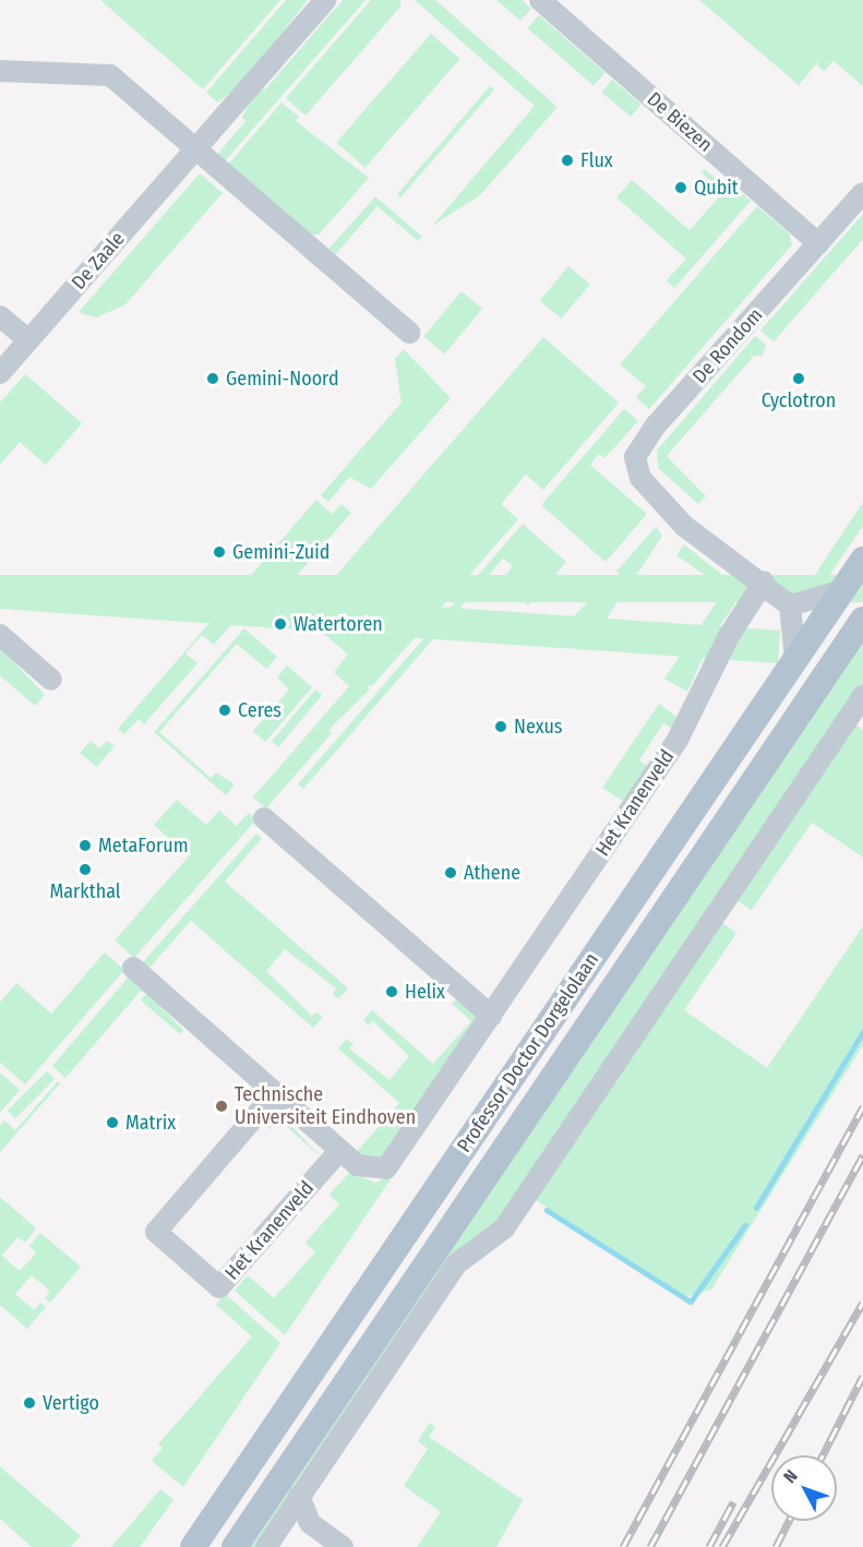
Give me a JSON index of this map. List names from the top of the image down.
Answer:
{
  "streets": {
    "main road": ["Professor Doctor Dorgelolaan"],
    "street": [
      "De Biezen",
      "De Zaale",
      "De Rondom",
      "Het Kranenveld"
    ]
  },
  "crossings": [
    ["De Biezen", "De Rondom"],
    ["De Rondom", "Het Kranenveld"]
  ],
  "places": [
    "Flux",
    "Qubit",
    "Gemini-Noord",
    "Cyclotron",
    "Gemini-Zuid",
    "Watertoren",
    "Ceres",
    "Nexus",
    "MetaForum",
    "Markthal",
    "Athene",
    "Helix",
    "Technische Universiteit Eindhoven",
    "Matrix",
    "Vertigo"
  ],
  "north": "top left"
}
